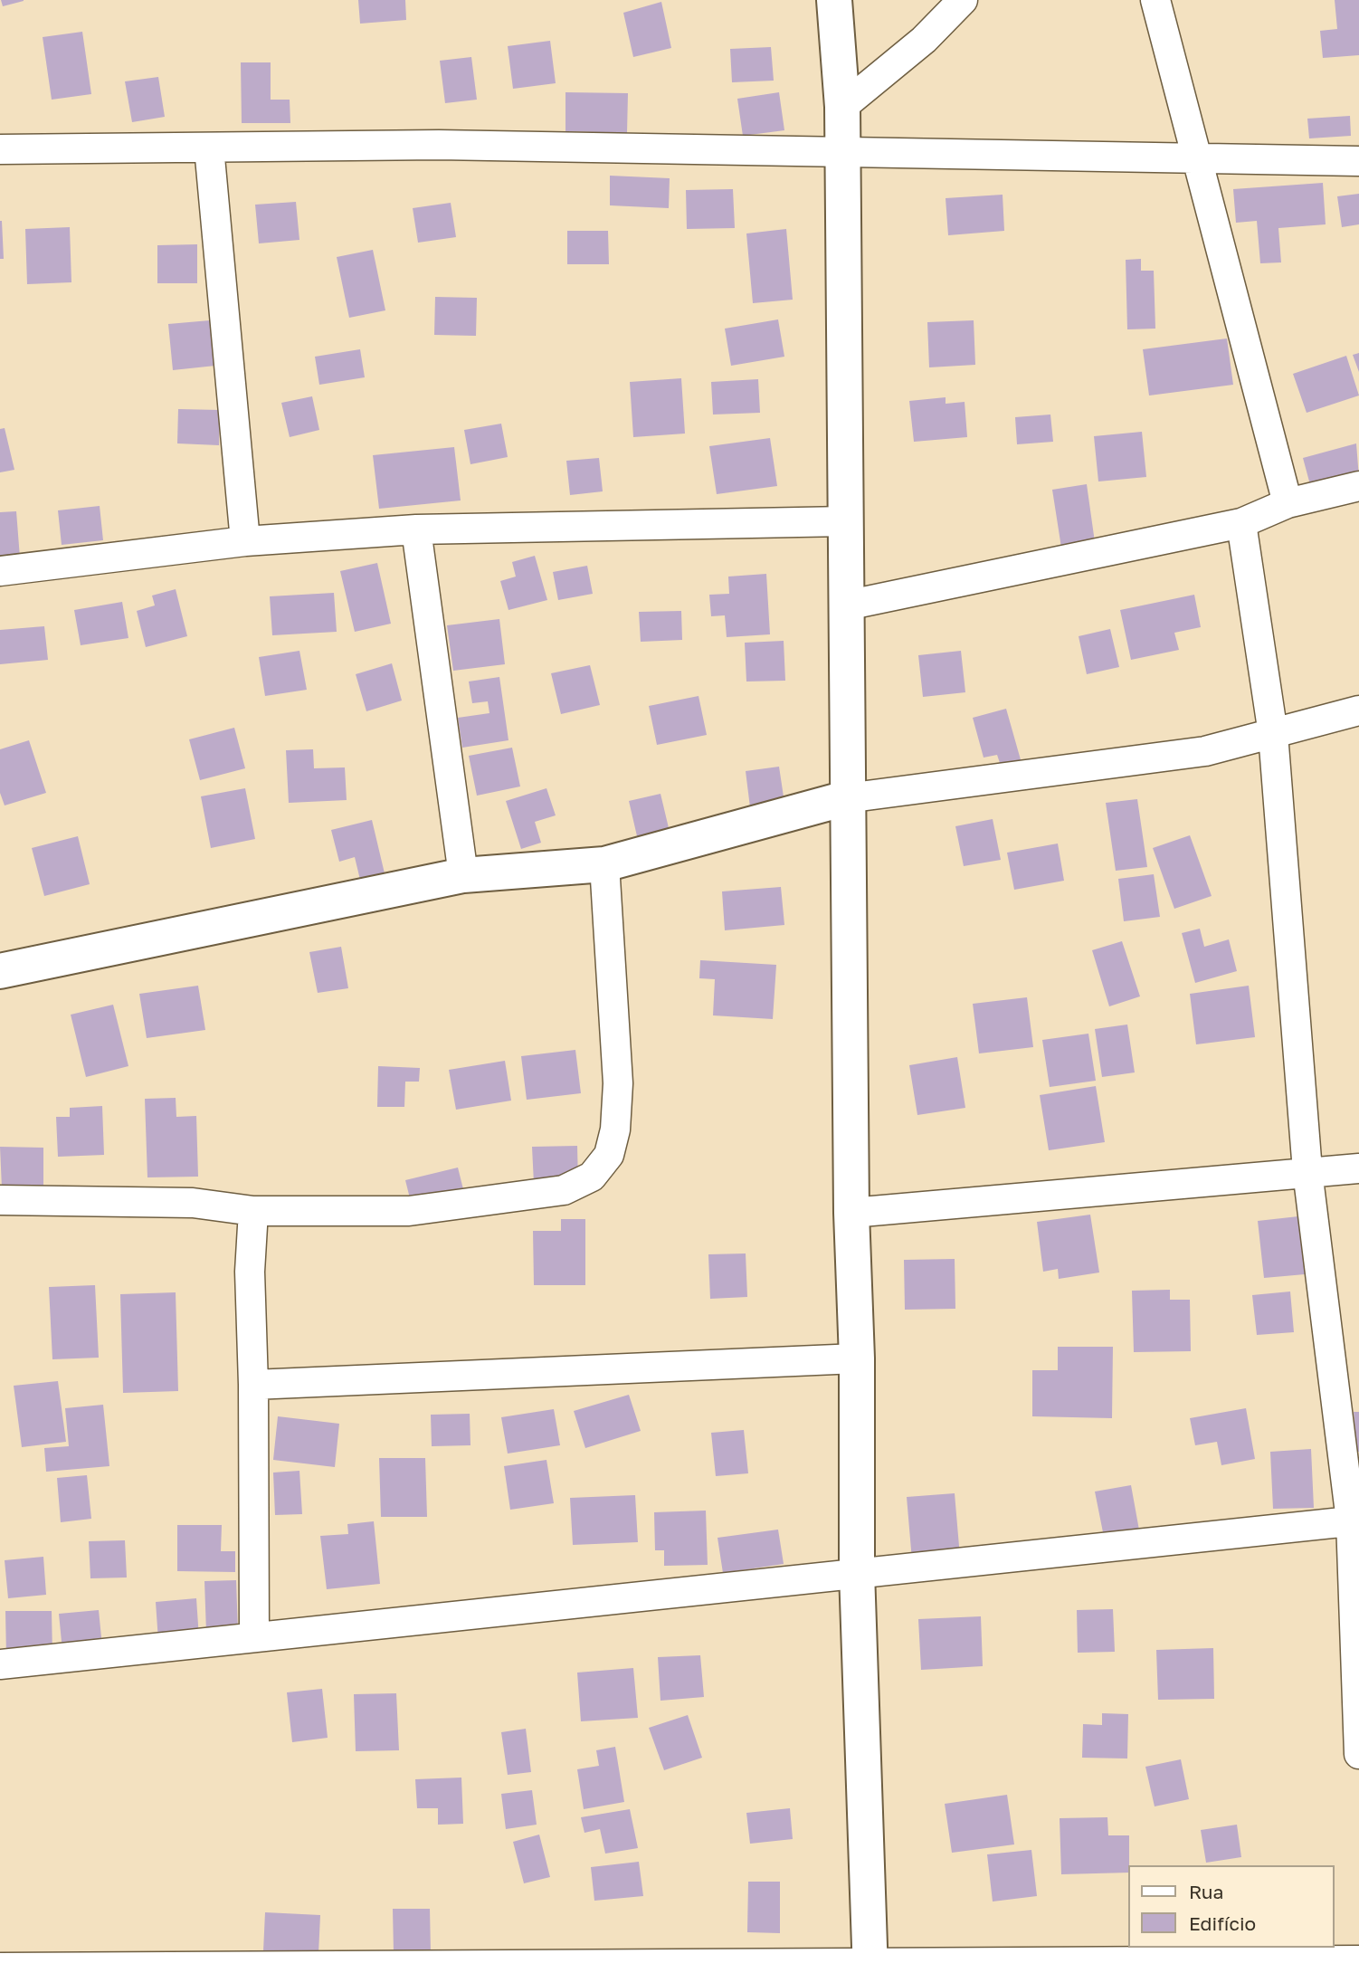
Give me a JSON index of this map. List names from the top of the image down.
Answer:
{
  "legend": ["Rua", "Edifício"]
}
